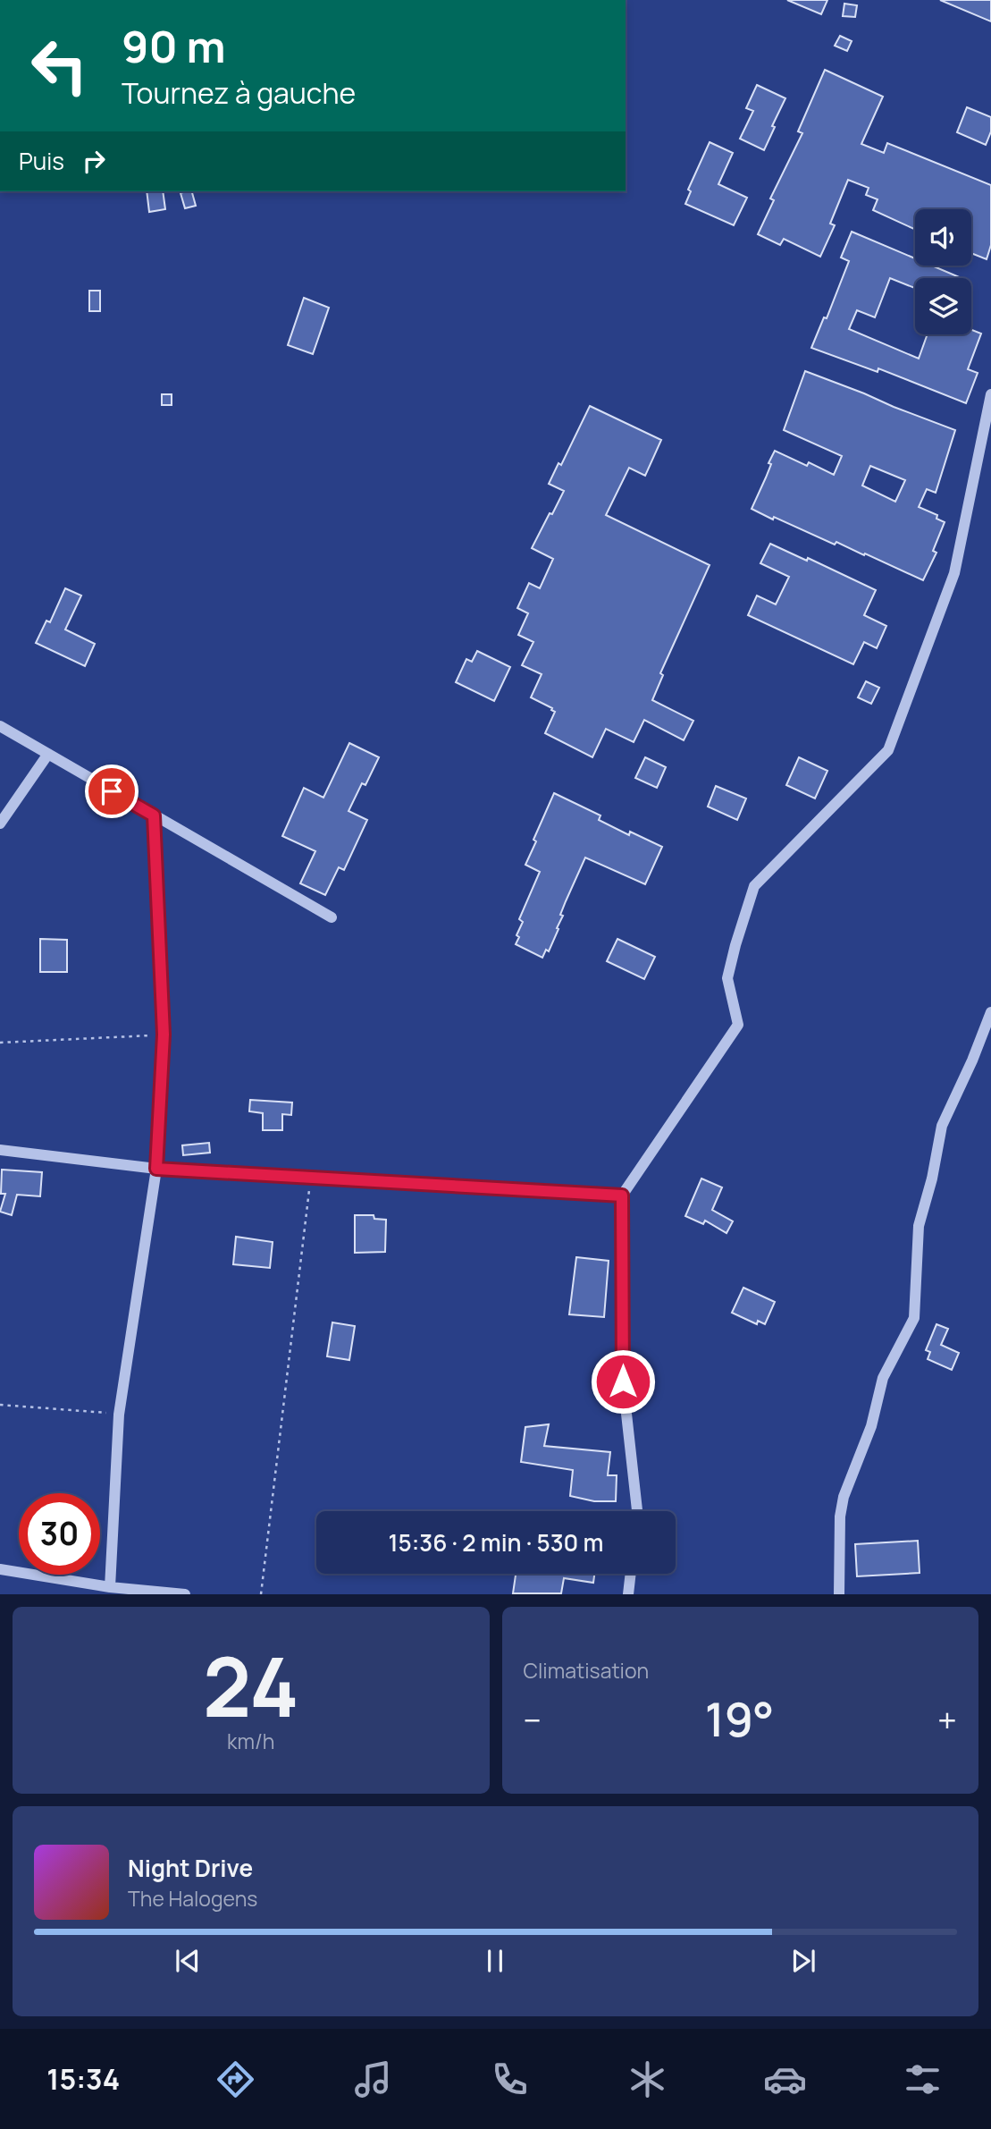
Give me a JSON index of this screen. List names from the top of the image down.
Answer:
{
  "page": {
    "turn": ["90 m", "Tournez à gauche"],
    "then": "Puis",
    "limit": "30",
    "trip": "15:36 · 2 min · 530 m",
    "tile": [
      ["24", "km/h"],
      "Climatisation"
    ],
    "heat": ["−", "19°", "+"],
    "song": ["Night Drive", "The Halogens"],
    "tabs": "15:34"
  }
}
